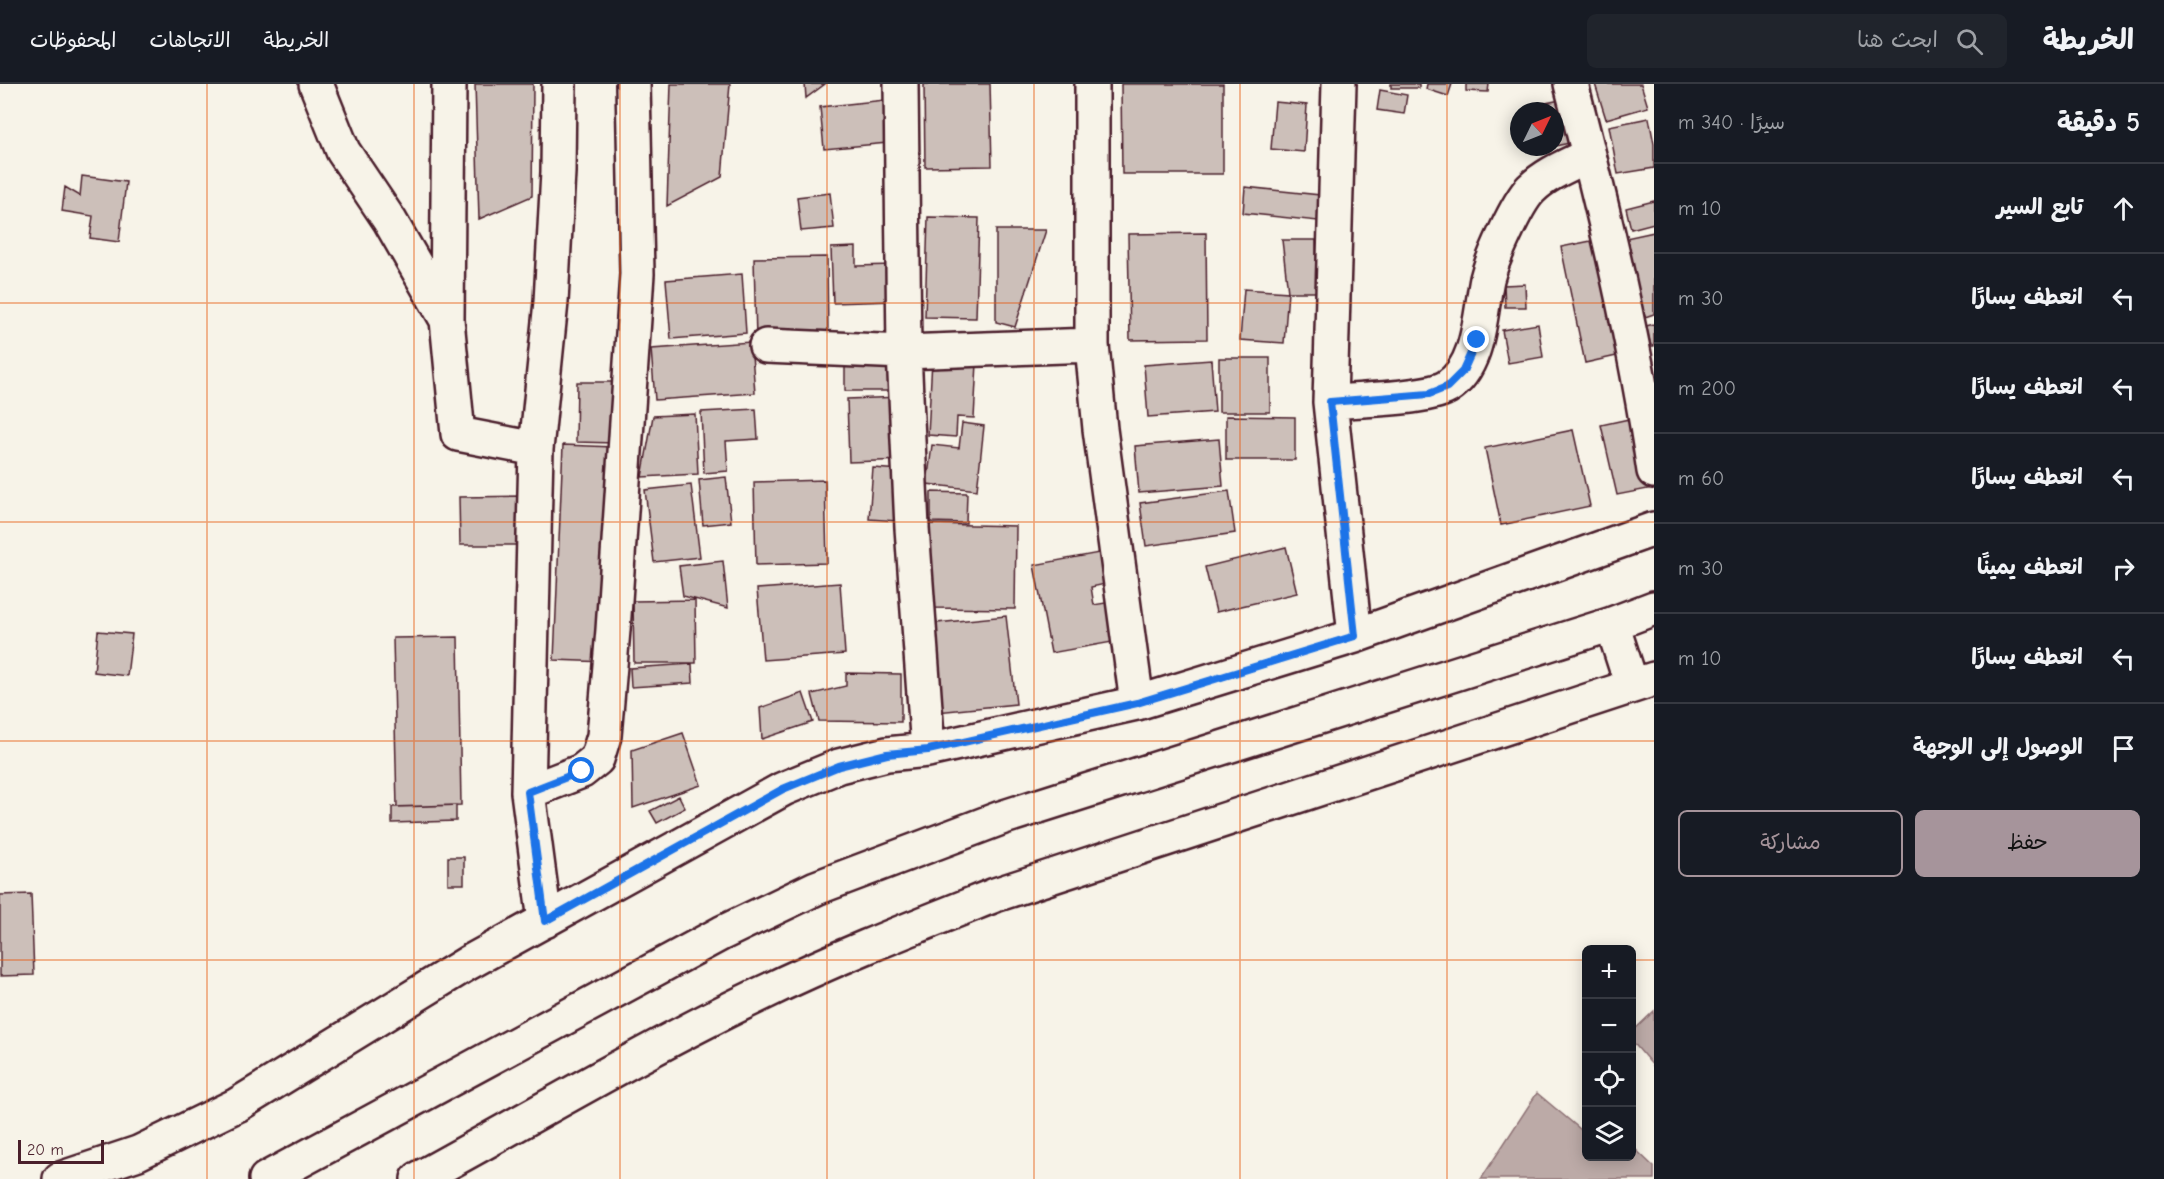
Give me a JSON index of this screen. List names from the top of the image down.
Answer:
{
  "scale_bar": "20 m",
  "north": "top right",
  "page": {
    "header": "الخريطة",
    "search": "ابحث هنا",
    "nav": ["الخريطة", "الاتجاهات", "المحفوظات"],
    "heading": ["5 دقيقة", "سيرًا · 340 m"],
    "list": [
      ["تابع السير", "10 m"],
      ["انعطف يسارًا", "30 m"],
      ["انعطف يسارًا", "200 m"],
      ["انعطف يسارًا", "60 m"],
      ["انعطف يمينًا", "30 m"],
      ["انعطف يسارًا", "10 m"],
      "الوصول إلى الوجهة"
    ],
    "buttons": ["حفظ", "مشاركة"],
    "map_buttons": ["+", "−"],
    "scale": "20 m"
  }
}
